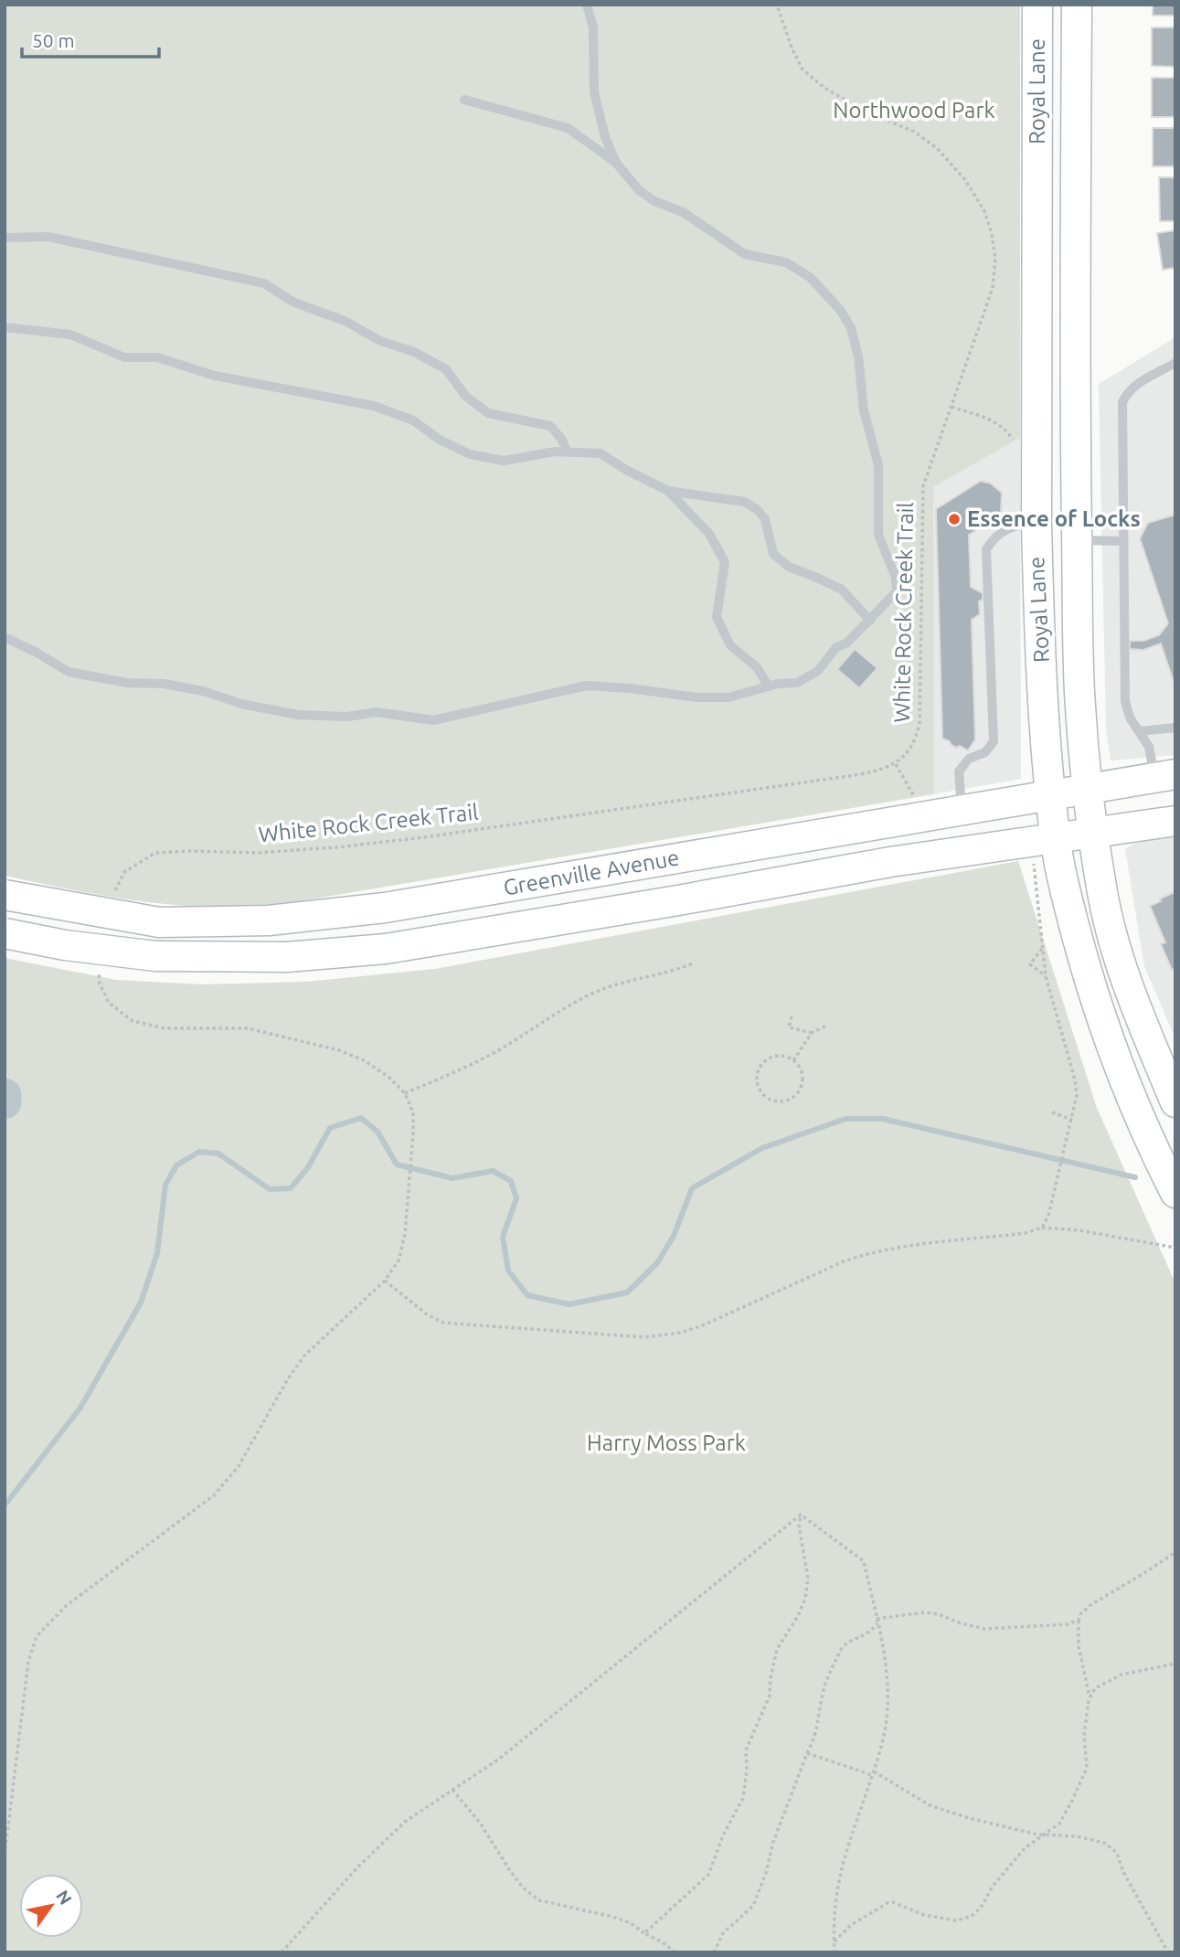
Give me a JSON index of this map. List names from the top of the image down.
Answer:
{
  "streets": {
    "main road": ["Royal Lane", "Greenville Avenue"],
    "path": ["White Rock Creek Trail"]
  },
  "crossings": [
    ["Royal Lane", "Greenville Avenue"]
  ],
  "parks": ["Northwood Park", "Harry Moss Park"],
  "places": ["Essence of Locks"],
  "scale_bar": "50 m",
  "north": "top right"
}
